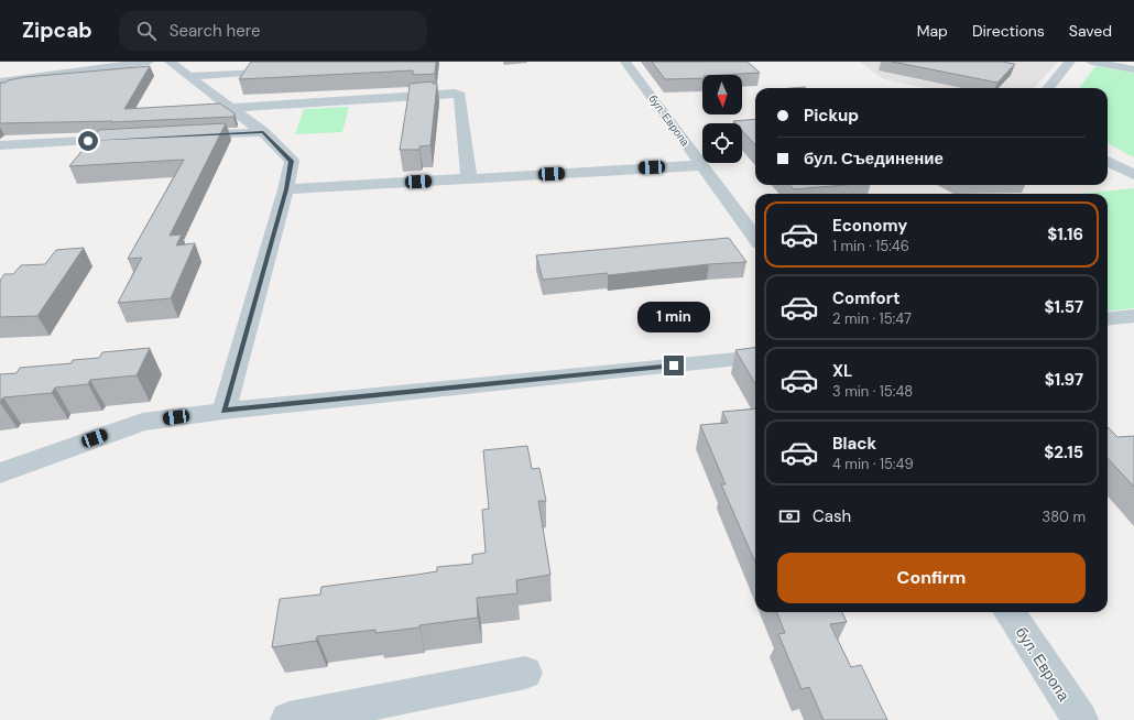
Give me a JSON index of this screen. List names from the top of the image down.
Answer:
{
  "streets": {
    "street": ["бул. Европа"]
  },
  "north": "bottom",
  "page": {
    "header": "Zipcab",
    "search": "Search here",
    "nav": ["Map", "Directions", "Saved"],
    "banner": ["Pickup", "бул. Съединение"],
    "list": [
      {
        "name": "Economy",
        "note": "1 min · 15:46",
        "value": "$1.16"
      },
      {
        "name": "Comfort",
        "note": "2 min · 15:47",
        "value": "$1.57"
      },
      {
        "name": "XL",
        "note": "3 min · 15:48",
        "value": "$1.97"
      },
      {
        "name": "Black",
        "note": "4 min · 15:49",
        "value": "$2.15"
      }
    ],
    "bubble": "1 min",
    "pay": ["Cash", "380 m"],
    "buttons": "Confirm"
  }
}
